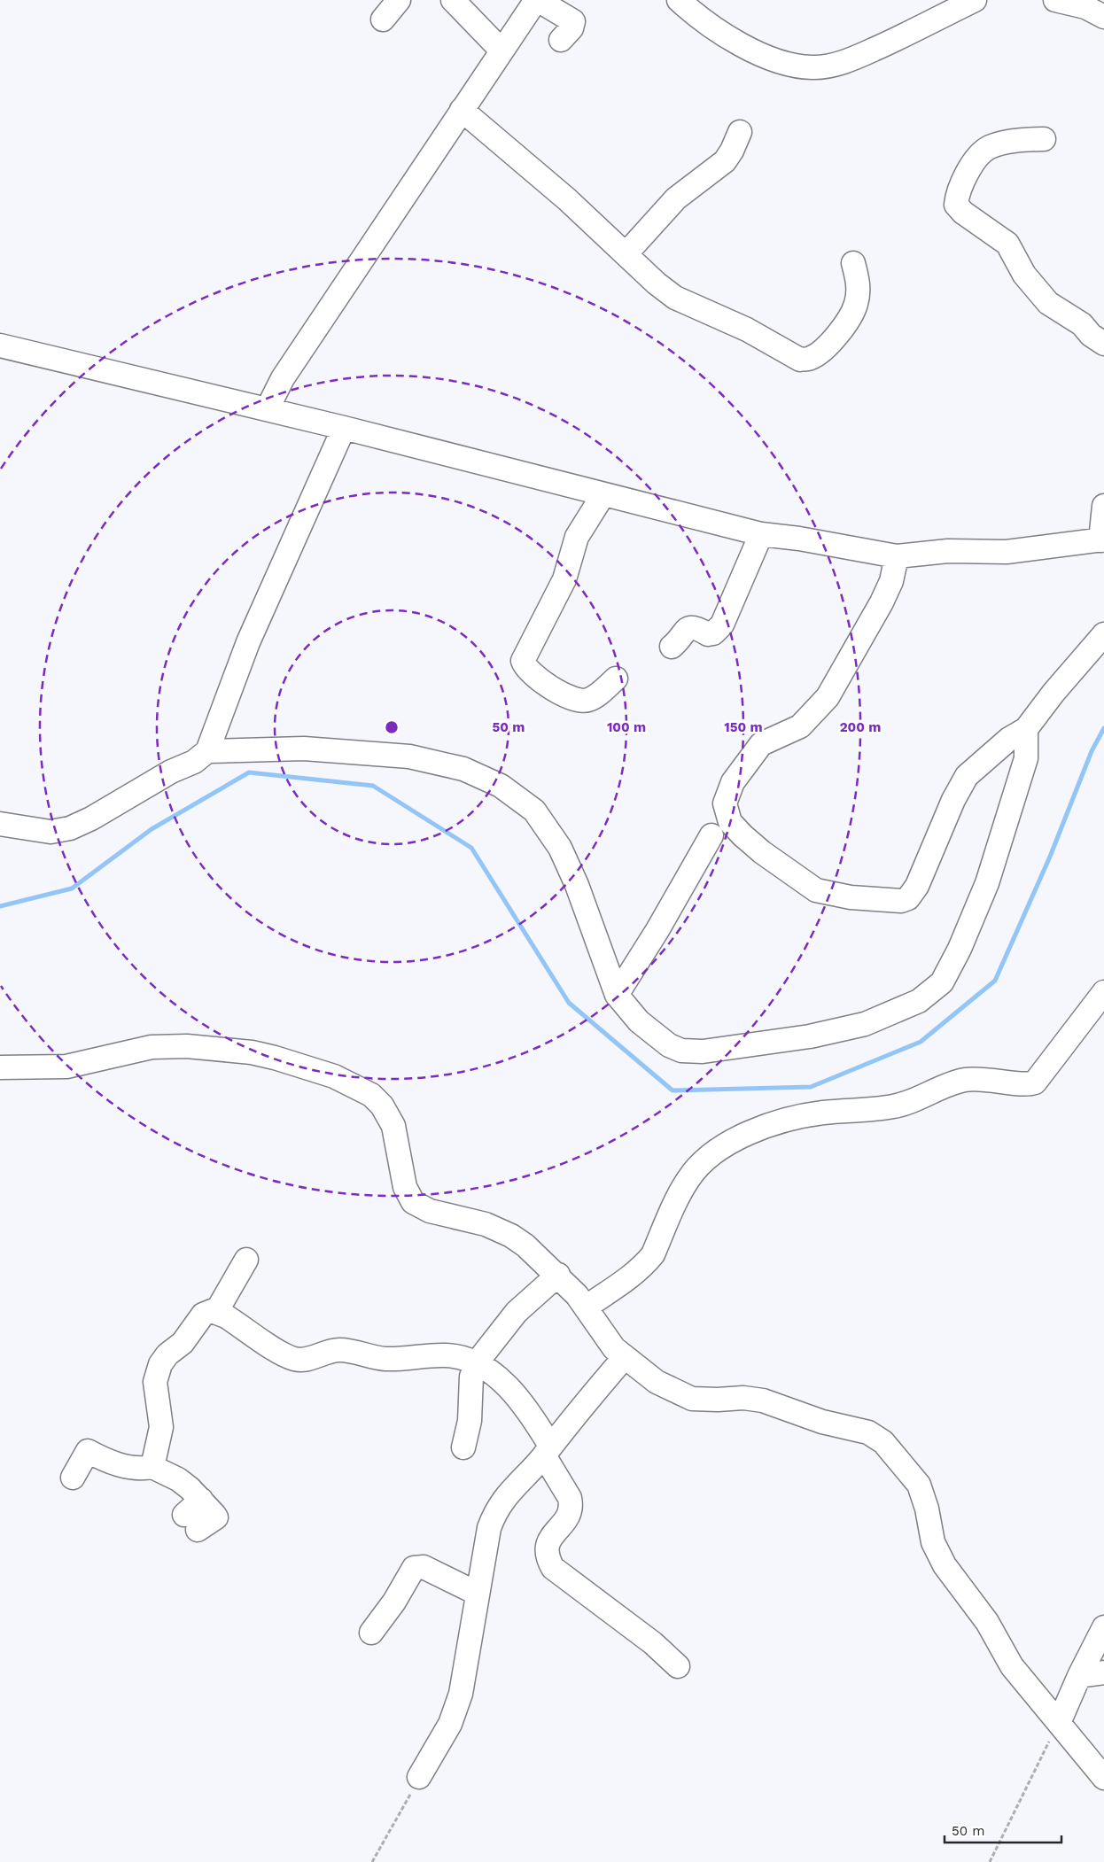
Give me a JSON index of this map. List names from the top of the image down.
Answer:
{
  "scale_bar": "50 m",
  "rings": [
    "50 m",
    "100 m",
    "150 m",
    "200 m"
  ]
}
